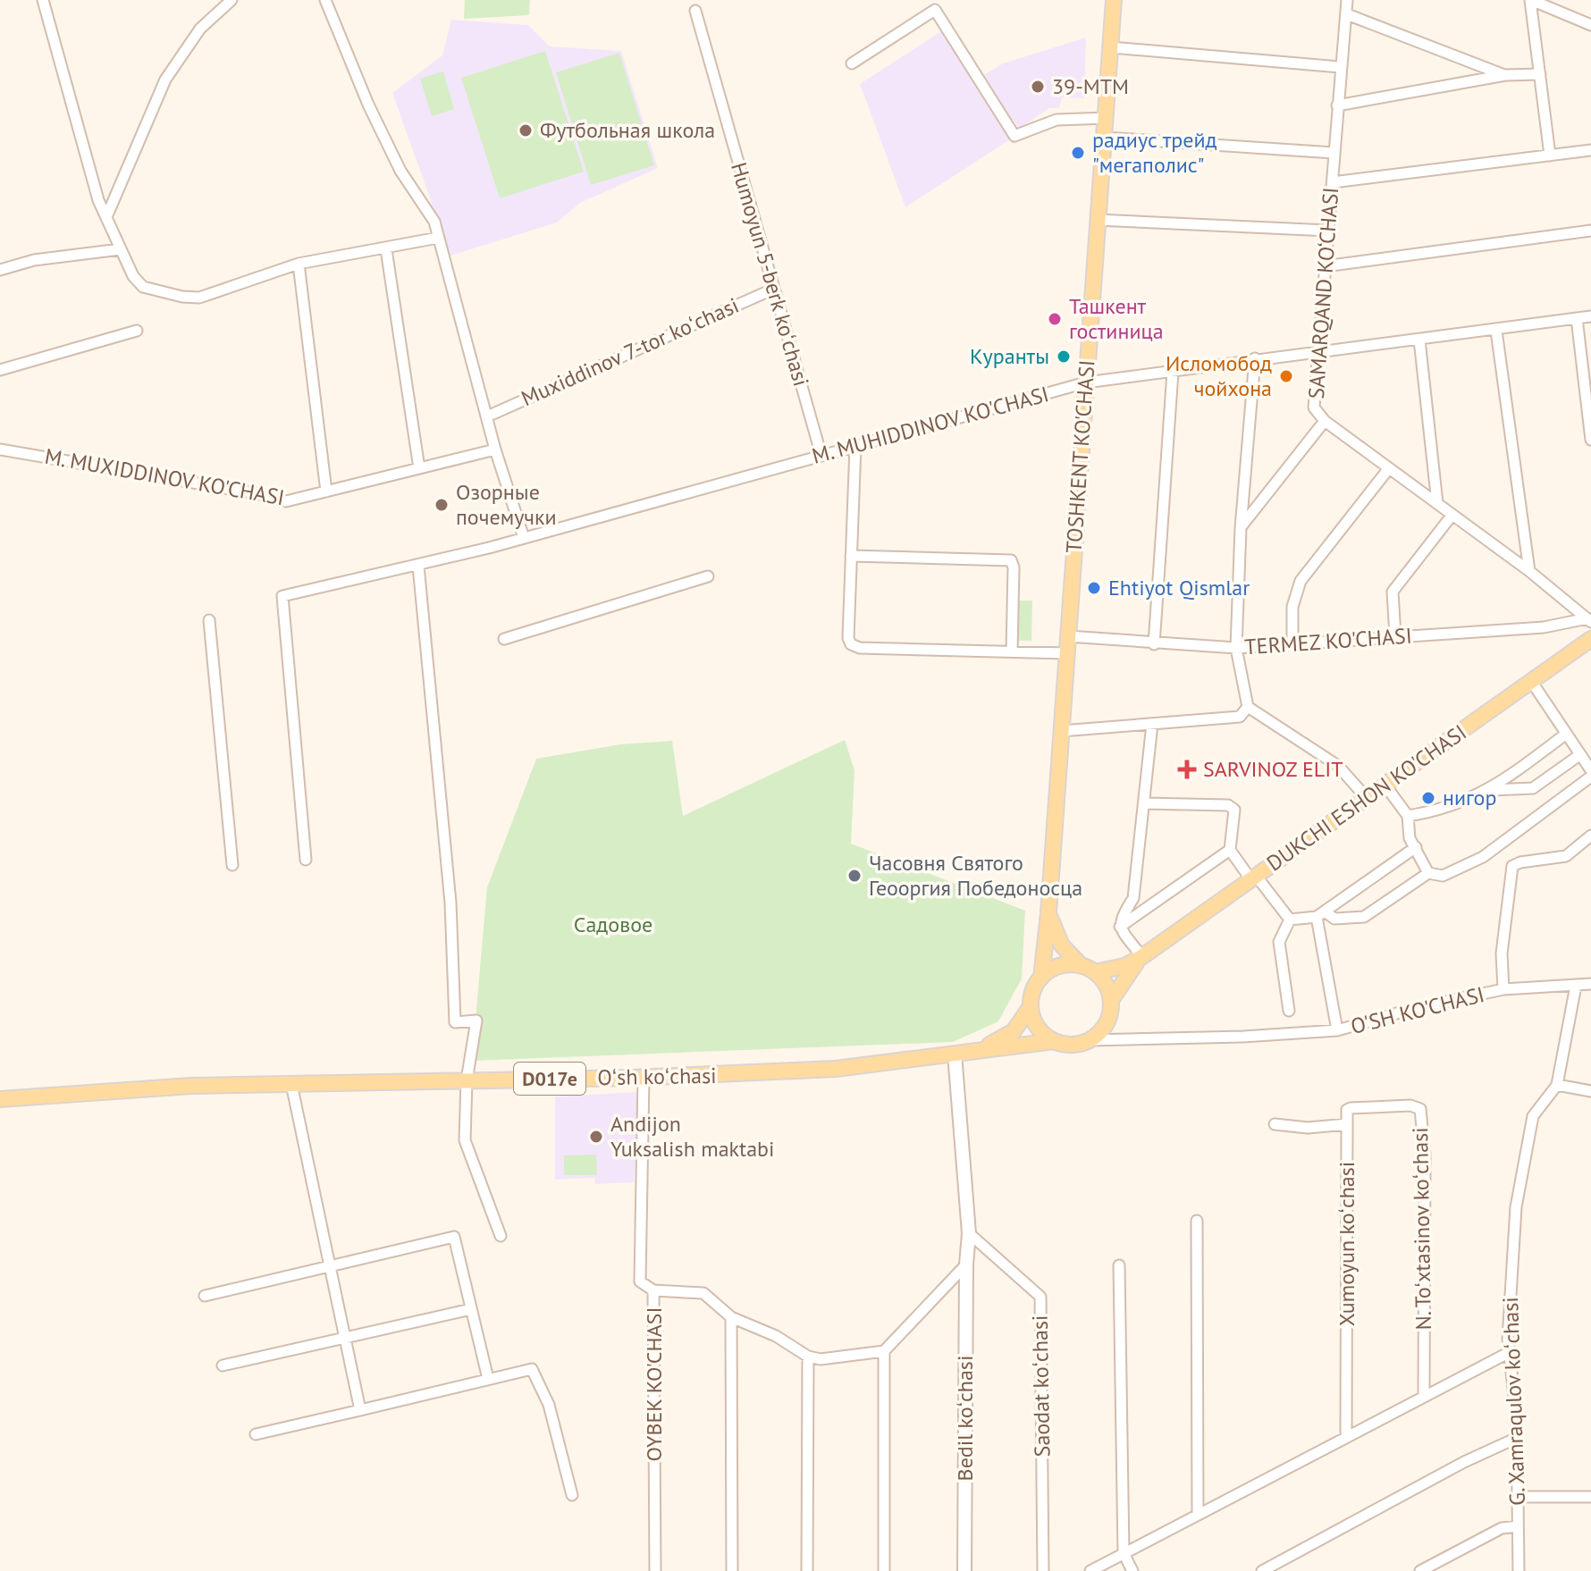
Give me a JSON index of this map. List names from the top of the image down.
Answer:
{
  "streets": {
    "main road": [
      "TOSHKENT KO'CHASI",
      "DUKCHI ESHON KO'CHASI",
      "Oʻsh koʻchasi",
      "D017e"
    ],
    "street": [
      "Humoyun 5-berk koʻchasi",
      "SAMARQAND KO‘CHASI",
      "Muxiddinov 7-tor koʻchasi",
      "M. MUHIDDINOV KO'CHASI",
      "M. MUXIDDINOV KO'CHASI",
      "TERMEZ KO'CHASI",
      "O'SH KO'CHASI",
      "N. Toʻxtasinov koʻchasi",
      "Xumoyun koʻchasi",
      "OYBEK KO'CHASI",
      "Saodat koʻchasi",
      "G. Xamraqulov koʻchasi",
      "Bedil koʻchasi"
    ]
  },
  "crossings": [
    ["Humoyun 5-berk koʻchasi", "Muxiddinov 7-tor koʻchasi"],
    ["Humoyun 5-berk koʻchasi", "M. MUHIDDINOV KO'CHASI"],
    ["SAMARQAND KO‘CHASI", "M. MUHIDDINOV KO'CHASI"],
    ["SAMARQAND KO‘CHASI", "TERMEZ KO'CHASI"],
    ["M. MUHIDDINOV KO'CHASI", "TOSHKENT KO'CHASI"],
    ["TOSHKENT KO'CHASI", "TERMEZ KO'CHASI"],
    ["TOSHKENT KO'CHASI", "O'SH KO'CHASI"],
    ["TOSHKENT KO'CHASI", "D017e"],
    ["O'SH KO'CHASI", "D017e"],
    ["O'SH KO'CHASI", "G. Xamraqulov koʻchasi"],
    ["Oʻsh koʻchasi", "D017e"],
    ["Oʻsh koʻchasi", "OYBEK KO'CHASI"],
    ["Oʻsh koʻchasi", "Bedil koʻchasi"],
    ["N. Toʻxtasinov koʻchasi", "Xumoyun koʻchasi"],
    ["Saodat koʻchasi", "Bedil koʻchasi"]
  ],
  "parks": ["Садовое"],
  "places": {
    "other": [
      "39-MTM",
      "Футбольная школа",
      "радиус трейд \"мегаполис\"",
      "Ташкент гостиница",
      "Куранты",
      "Исломобод чойхона",
      "Озорные почемучки",
      "Ehtiyot Qismlar",
      "нигор",
      "Часовня Святого Геооргия Победоносца",
      "Andijon Yuksalish maktabi"
    ],
    "health": ["SARVINOZ ELIT"]
  }
}
